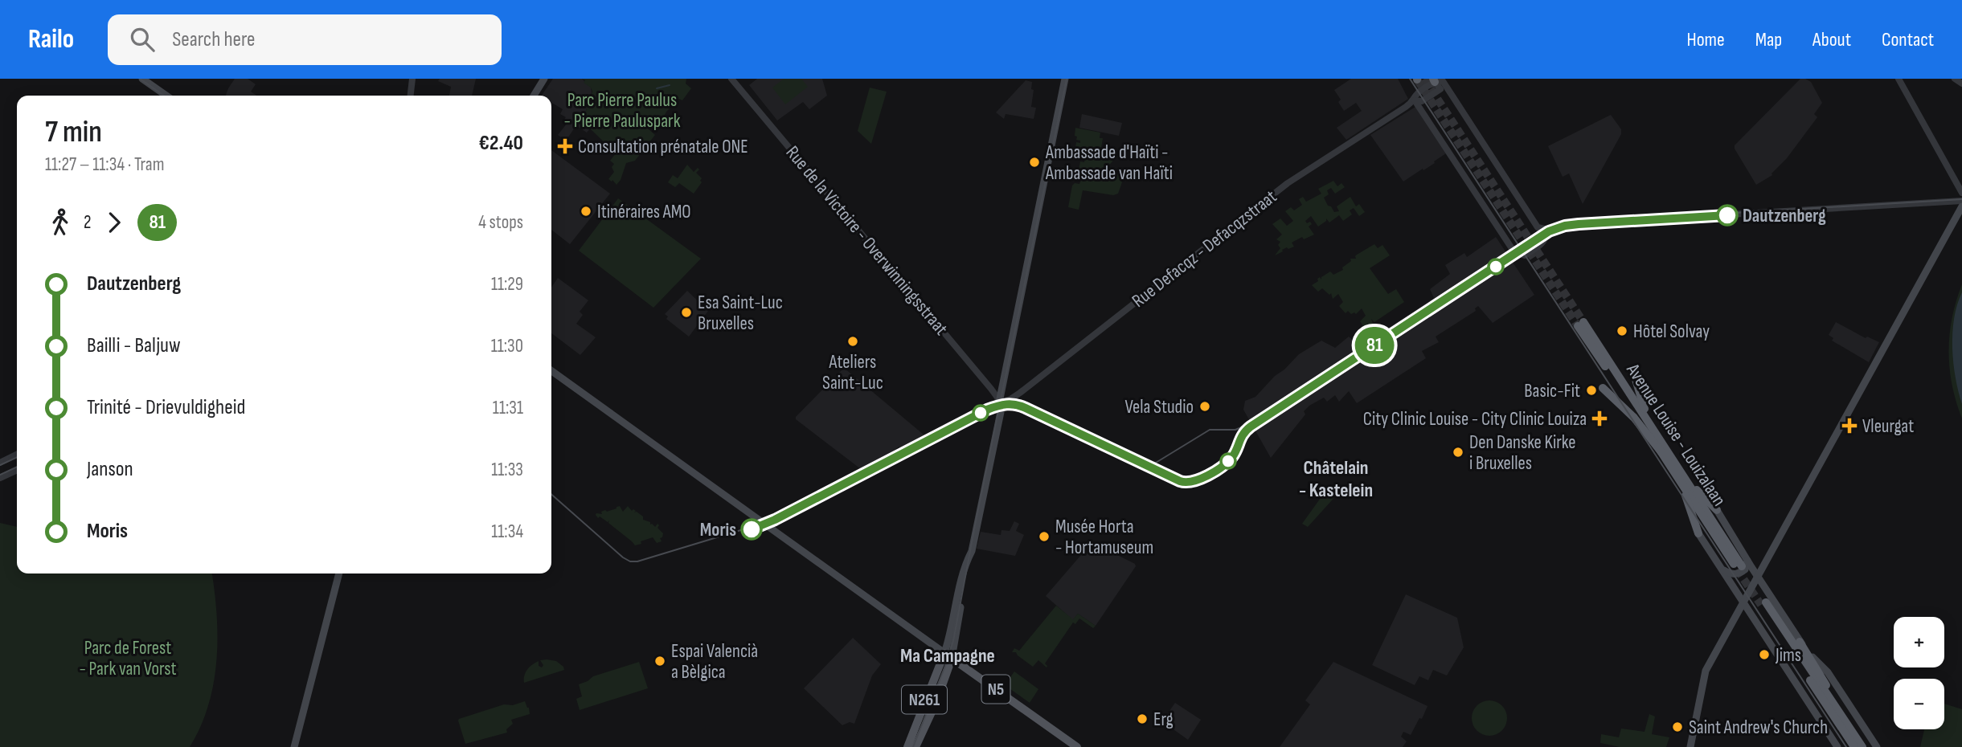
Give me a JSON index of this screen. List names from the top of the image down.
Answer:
{
  "streets": {
    "highway": ["Avenue Louise - Louizalaan"],
    "main road": ["N5", "N261"],
    "street": ["Rue de la Victoire - Overwinningsstraat", "Rue Defacqz - Defacqzstraat"]
  },
  "crossings": [
    ["Rue de la Victoire - Overwinningsstraat", "Rue Defacqz - Defacqzstraat"],
    ["Rue de la Victoire - Overwinningsstraat", "N261"],
    ["Rue Defacqz - Defacqzstraat", "N261"],
    ["N5", "N261"]
  ],
  "districts": ["Châtelain - Kastelein", "Ma Campagne"],
  "parks": ["Parc Pierre Paulus - Pierre Pauluspark", "Parc de Forest - Park van Vorst"],
  "places": {
    "health": ["Consultation prénatale ONE", "City Clinic Louise - City Clinic Louiza", "Vleurgat"],
    "other": [
      "Ambassade d'Haïti - Ambassade van Haïti",
      "Itinéraires AMO",
      "Dautzenberg",
      "Esa Saint-Luc Bruxelles",
      "Hôtel Solvay",
      "Ateliers Saint-Luc",
      "Basic-Fit",
      "Vela Studio",
      "Den Danske Kirke i Bruxelles",
      "Moris",
      "Musée Horta - Hortamuseum",
      "Jims",
      "Espai Valencià a Bèlgica",
      "Erg",
      "Saint Andrew's Church"
    ]
  },
  "lines": ["tram line 81"],
  "page": {
    "header": "Railo",
    "search": "Search here",
    "nav": [
      "Home",
      "Map",
      "About",
      "Contact"
    ],
    "on_map": "81",
    "heading": ["7 min", "11:27 – 11:34 · Tram", "€2.40"],
    "legs": ["2", "81", "4 stops"],
    "list": [
      {
        "name": "Dautzenberg",
        "value": "11:29"
      },
      {
        "name": "Bailli - Baljuw",
        "value": "11:30"
      },
      {
        "name": "Trinité - Drievuldigheid",
        "value": "11:31"
      },
      {
        "name": "Janson",
        "value": "11:33"
      },
      {
        "name": "Moris",
        "value": "11:34"
      }
    ],
    "map_buttons": ["+", "−"]
  }
}
